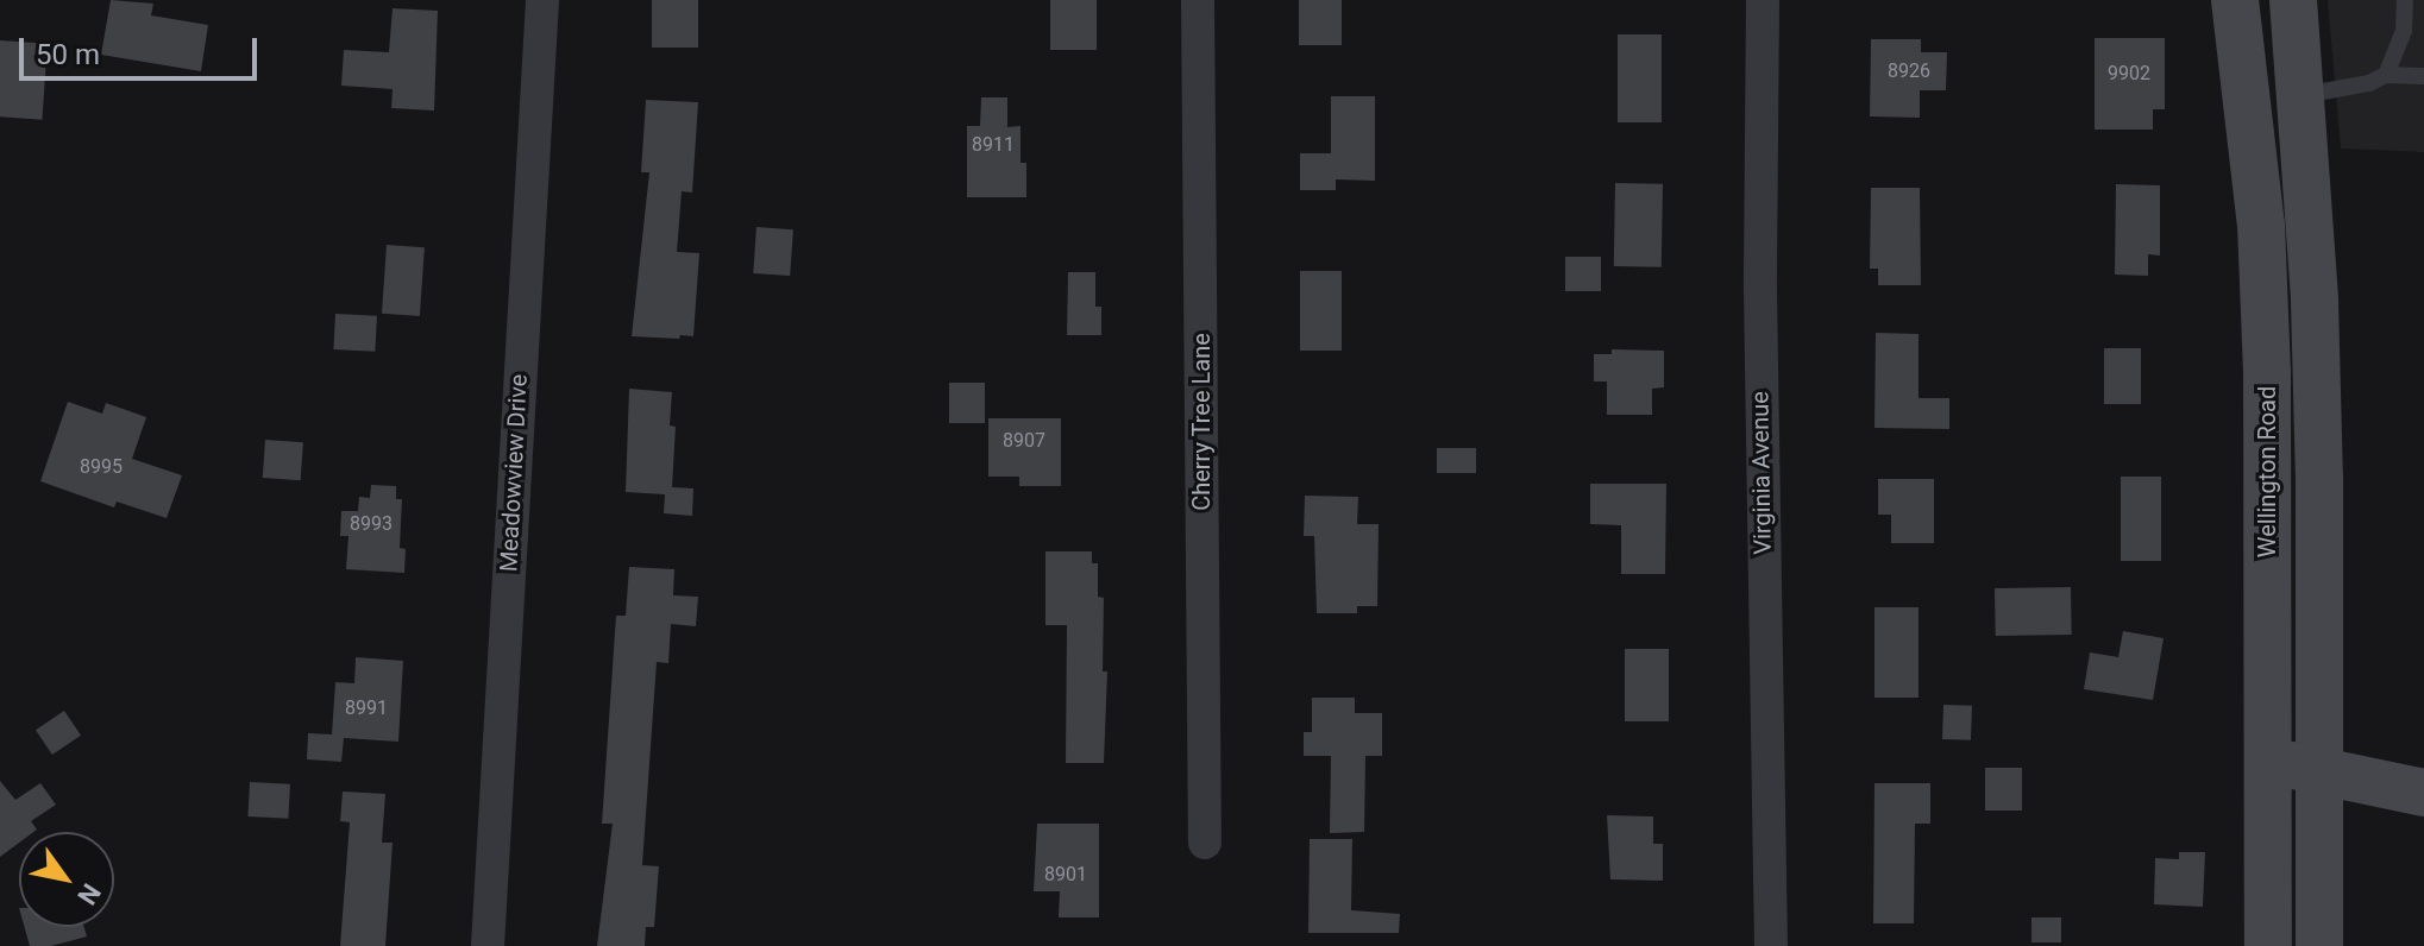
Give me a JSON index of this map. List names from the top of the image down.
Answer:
{
  "streets": {
    "main road": ["Wellington Road"],
    "street": ["Cherry Tree Lane", "Meadowview Drive", "Virginia Avenue"]
  },
  "house_numbers": [
    "8926",
    "9902",
    "8911",
    "8907",
    "8995",
    "8993",
    "8991",
    "8901"
  ],
  "scale_bar": "50 m",
  "north": "bottom right"
}
